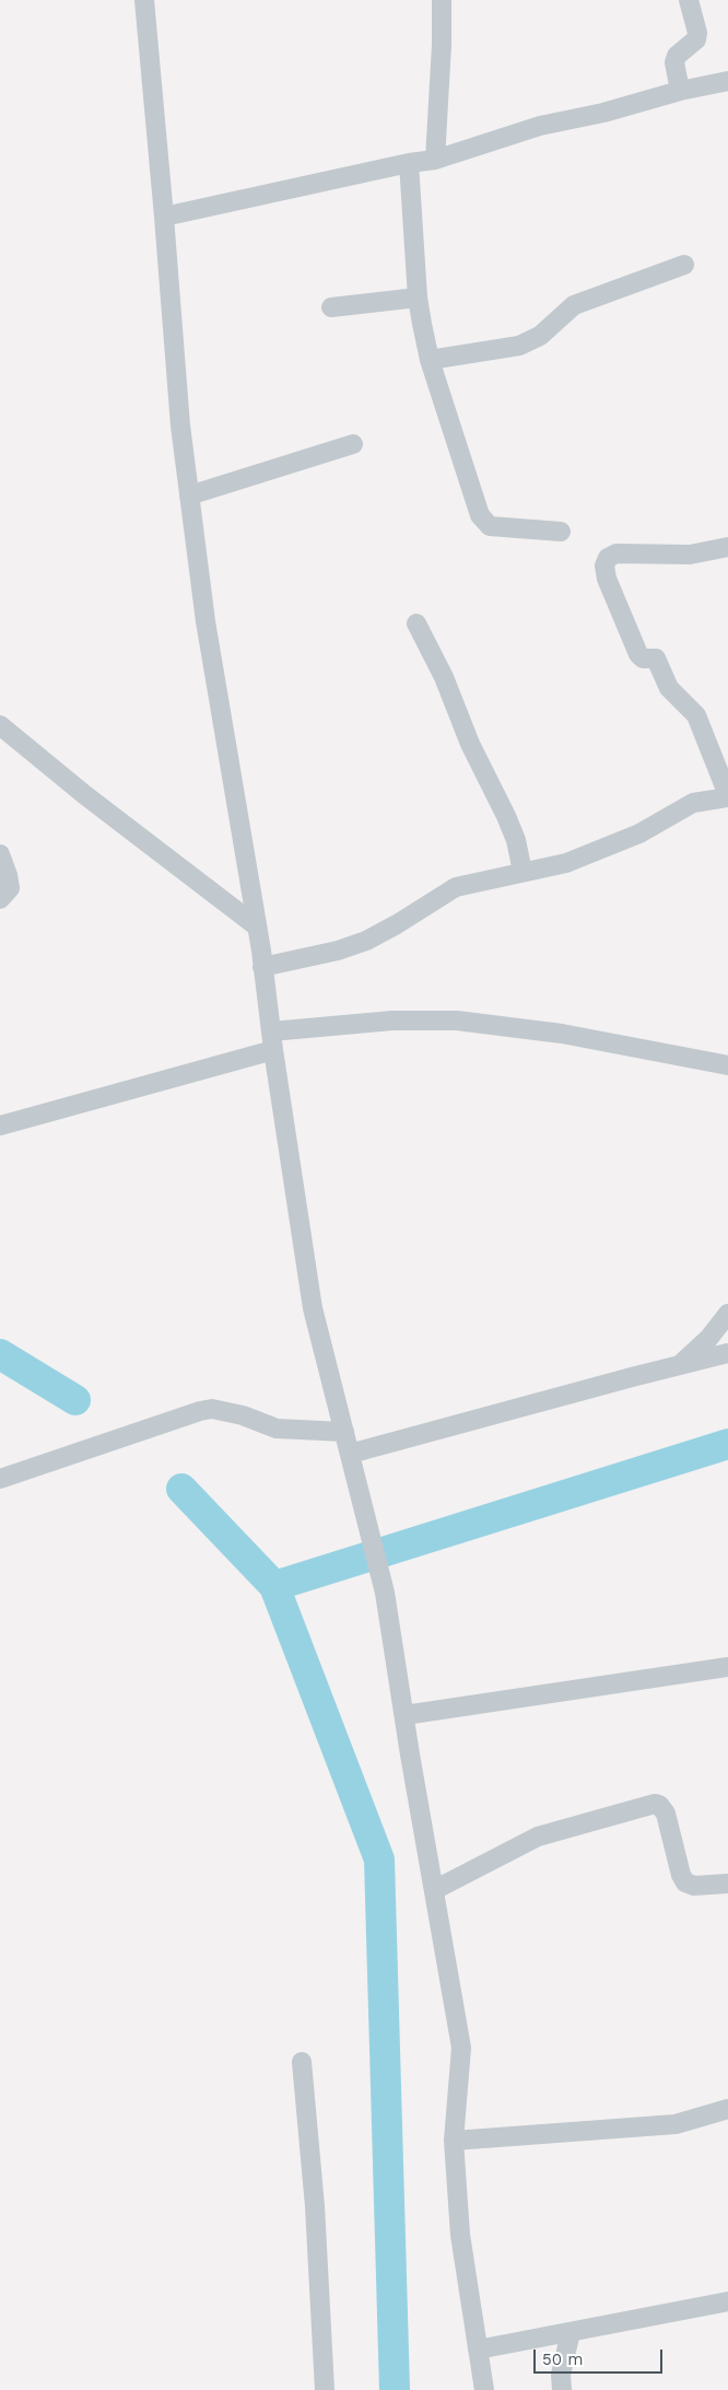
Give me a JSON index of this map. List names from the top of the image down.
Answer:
{
  "scale_bar": "50 m"
}
